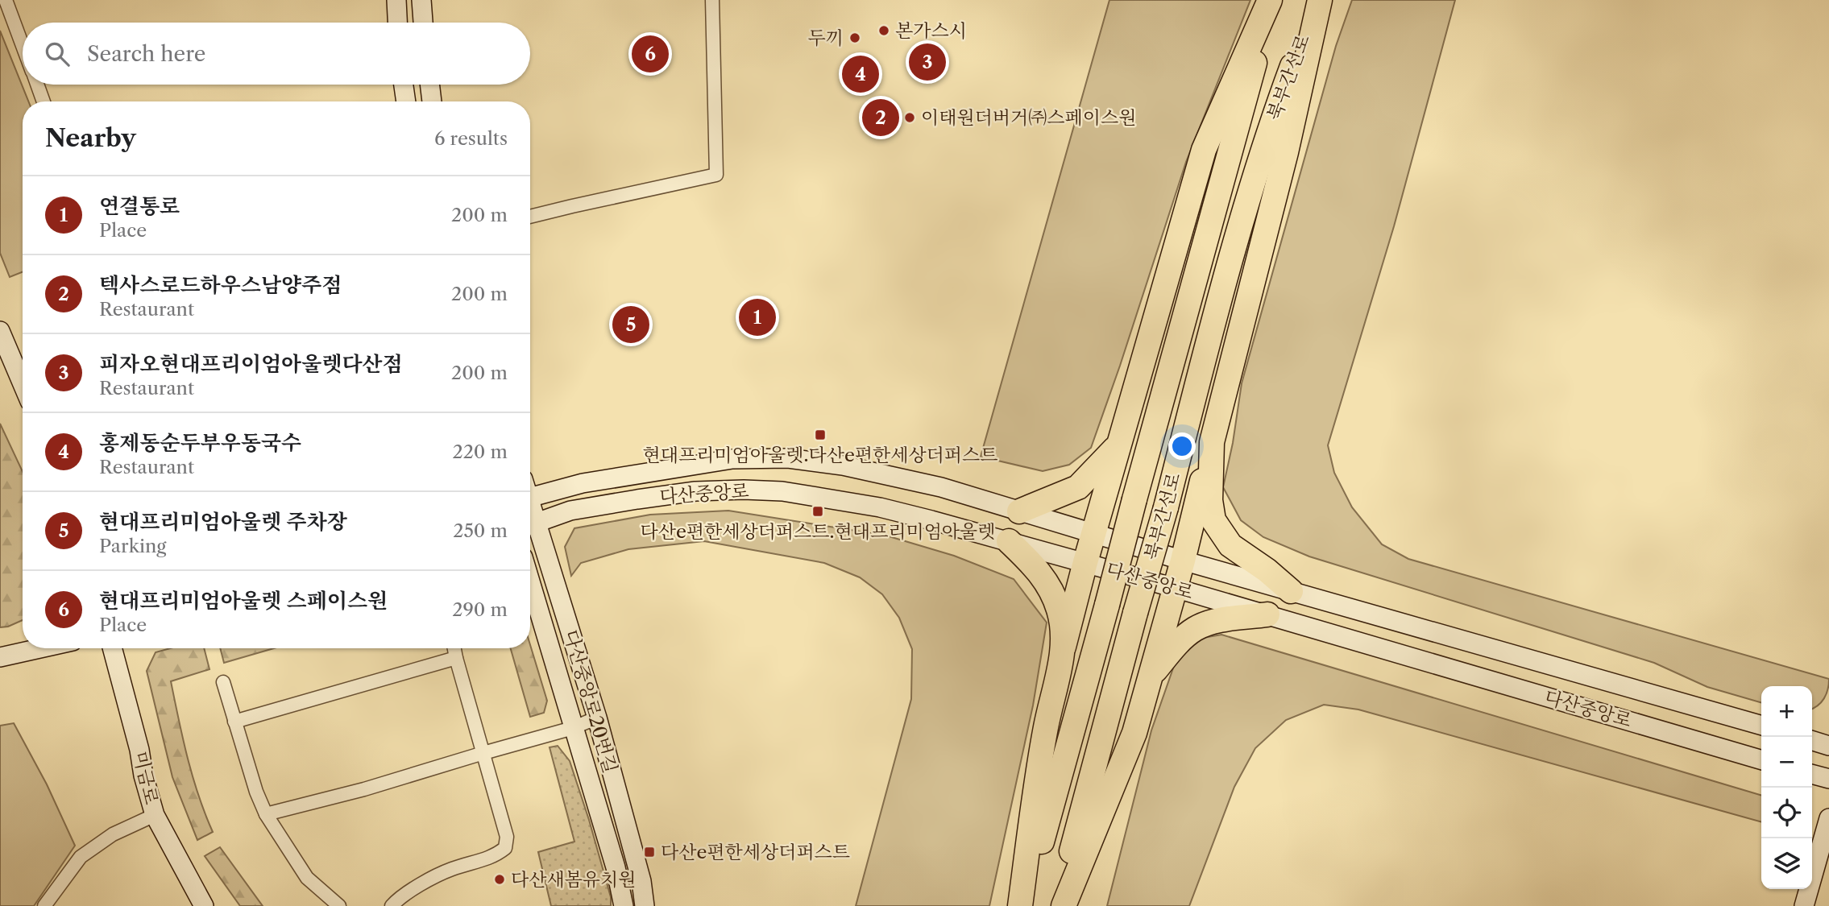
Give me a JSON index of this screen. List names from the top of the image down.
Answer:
{
  "streets": {
    "highway": ["북부간선로"],
    "street": ["다산중앙로", "다산중앙로20번길", "미금로"]
  },
  "crossings": [
    ["다산중앙로", "다산중앙로20번길"]
  ],
  "places": {
    "other": [
      "본가스시",
      "두끼",
      "이태원더버거㈜스페이스원",
      "다산새봄유치원"
    ],
    "transit": ["현대프리미엄아울렛.다산e편한세상더퍼스트", "다산e편한세상더퍼스트.현대프리미엄아울렛", "다산e편한세상더퍼스트"]
  },
  "page": {
    "search": "Search here",
    "pins": [
      "6",
      "3",
      "4",
      "2",
      "1",
      "5"
    ],
    "heading": ["Nearby", "6 results"],
    "list": [
      {
        "mark": "1",
        "name": "연결통로",
        "note": "Place",
        "value": "200 m"
      },
      {
        "mark": "2",
        "name": "텍사스로드하우스남양주점",
        "note": "Restaurant",
        "value": "200 m"
      },
      {
        "mark": "3",
        "name": "피자오현대프리이엄아울렛다산점",
        "note": "Restaurant",
        "value": "200 m"
      },
      {
        "mark": "4",
        "name": "홍제동순두부우동국수",
        "note": "Restaurant",
        "value": "220 m"
      },
      {
        "mark": "5",
        "name": "현대프리미엄아울렛 주차장",
        "note": "Parking",
        "value": "250 m"
      },
      {
        "mark": "6",
        "name": "현대프리미엄아울렛 스페이스원",
        "note": "Place",
        "value": "290 m"
      }
    ],
    "map_buttons": ["+", "−"]
  }
}
